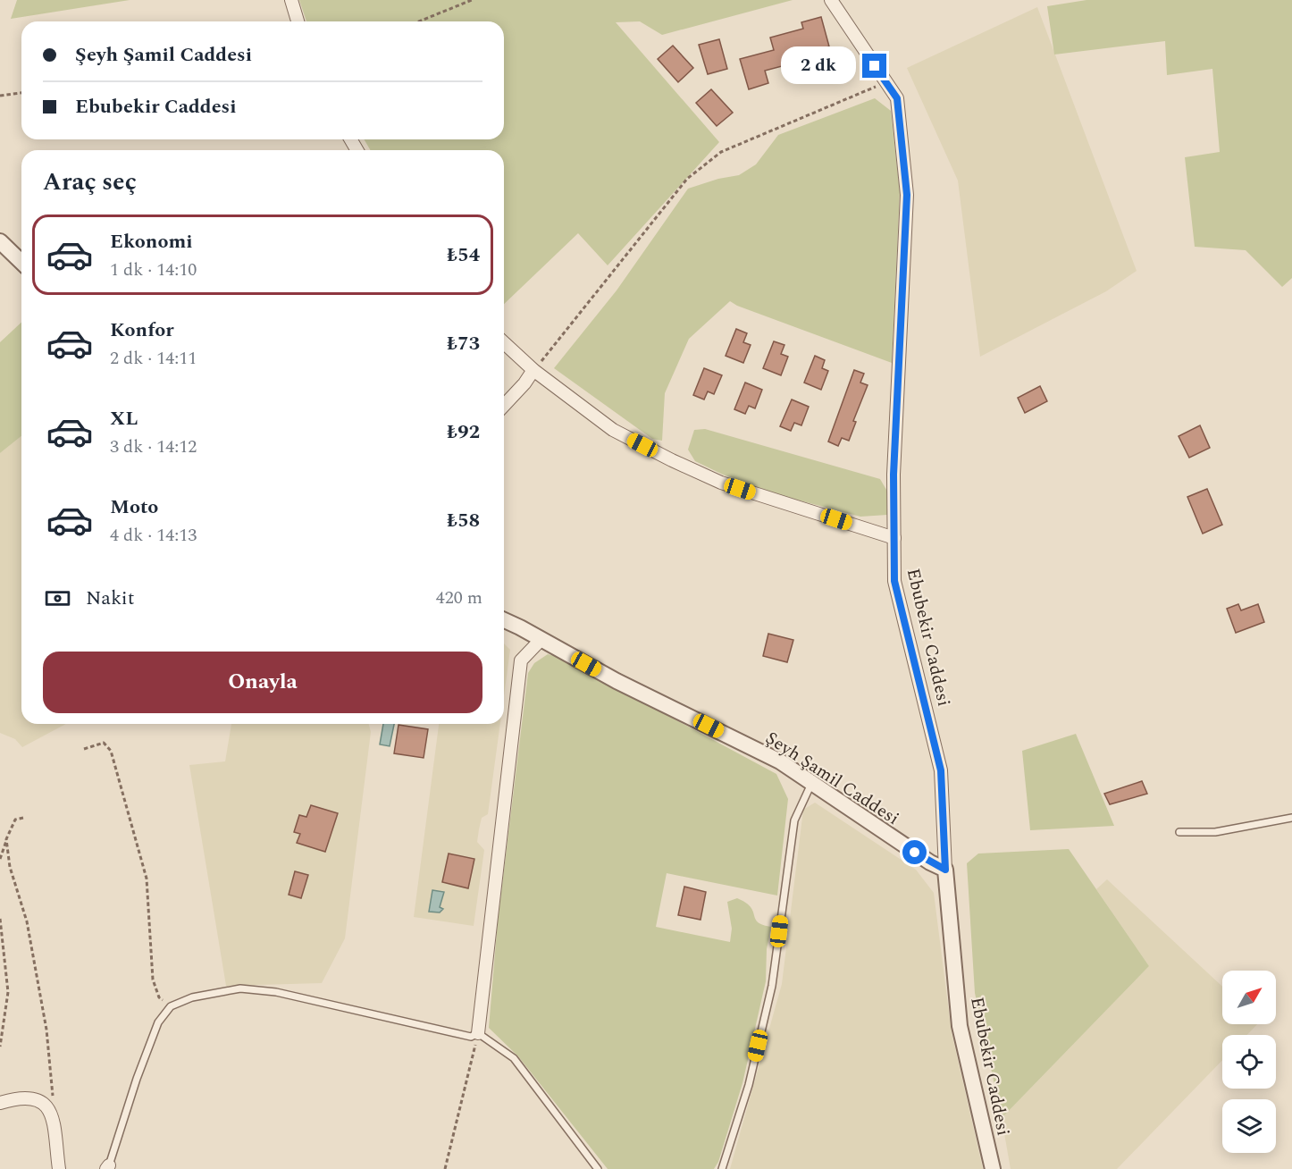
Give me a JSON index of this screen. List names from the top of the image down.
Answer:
{
  "streets": {
    "street": ["Ebubekir Caddesi", "Şeyh Şamil Caddesi"]
  },
  "crossings": [
    ["Ebubekir Caddesi", "Şeyh Şamil Caddesi"]
  ],
  "north": "top right",
  "page": {
    "banner": ["Şeyh Şamil Caddesi", "Ebubekir Caddesi"],
    "bubble": "2 dk",
    "heading": "Araç seç",
    "list": [
      {
        "name": "Ekonomi",
        "note": "1 dk · 14:10",
        "value": "₺54"
      },
      {
        "name": "Konfor",
        "note": "2 dk · 14:11",
        "value": "₺73"
      },
      {
        "name": "XL",
        "note": "3 dk · 14:12",
        "value": "₺92"
      },
      {
        "name": "Moto",
        "note": "4 dk · 14:13",
        "value": "₺58"
      }
    ],
    "pay": ["Nakit", "420 m"],
    "buttons": "Onayla"
  }
}
